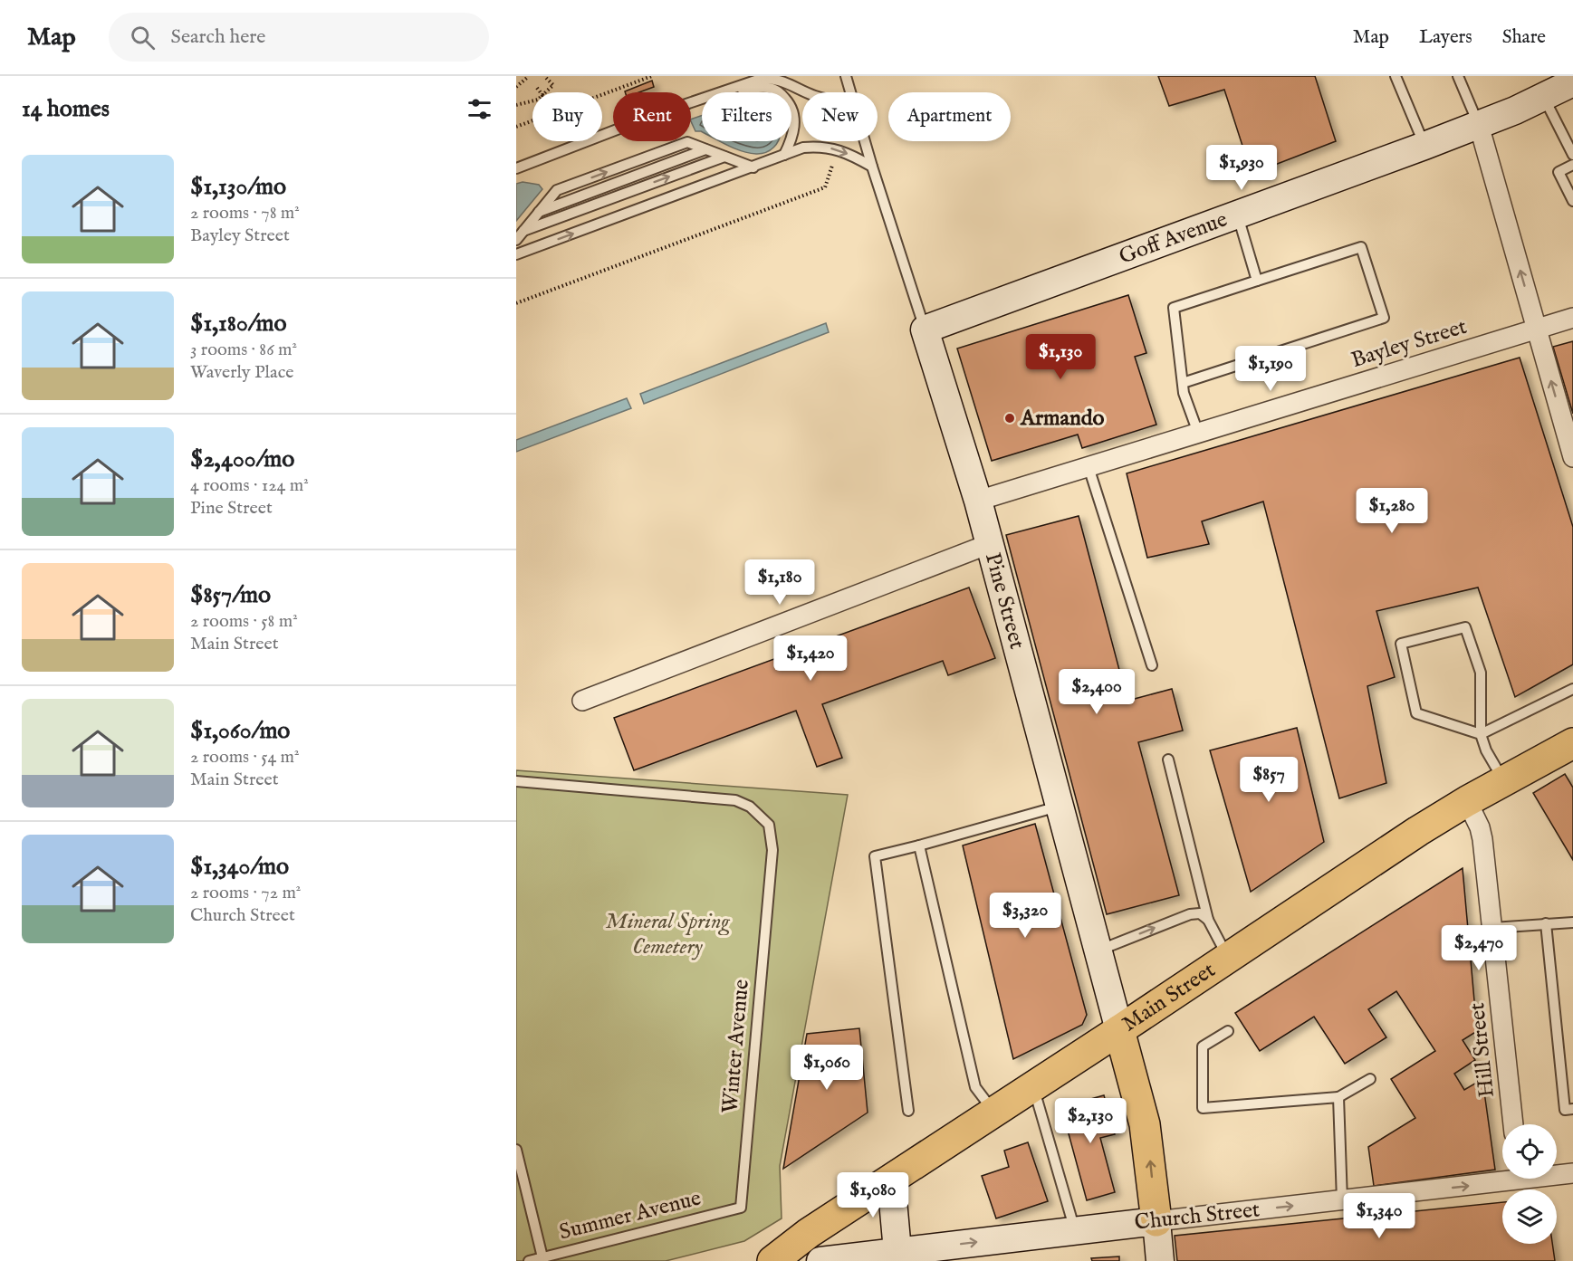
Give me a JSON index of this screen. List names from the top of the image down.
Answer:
{
  "streets": {
    "main road": [
      "Goff Avenue",
      "Pine Street",
      "Main Street",
      "Church Street"
    ],
    "street": ["Bayley Street", "Hill Street"],
    "lane": ["Winter Avenue", "Summer Avenue"]
  },
  "crossings": [
    ["Goff Avenue", "Pine Street"],
    ["Bayley Street", "Pine Street"],
    ["Pine Street", "Main Street"],
    ["Pine Street", "Church Street"],
    ["Main Street", "Hill Street"],
    ["Winter Avenue", "Summer Avenue"]
  ],
  "one_way": ["Church Street"],
  "parks": ["Mineral Spring Cemetery"],
  "places": ["Armando"],
  "page": {
    "header": "Map",
    "search": "Search here",
    "nav": ["Map", "Layers", "Share"],
    "heading": "14 homes",
    "chip": [
      "Buy",
      "Rent",
      "Filters",
      "New",
      "Apartment"
    ],
    "list": [
      {
        "name": "$1,130/mo",
        "note": "2 rooms · 78 m² · Bayley Street"
      },
      {
        "name": "$1,180/mo",
        "note": "3 rooms · 86 m² · Waverly Place"
      },
      {
        "name": "$2,400/mo",
        "note": "4 rooms · 124 m² · Pine Street"
      },
      {
        "name": "$857/mo",
        "note": "2 rooms · 58 m² · Main Street"
      },
      {
        "name": "$1,060/mo",
        "note": "2 rooms · 54 m² · Main Street"
      },
      {
        "name": "$1,340/mo",
        "note": "2 rooms · 72 m² · Church Street"
      }
    ],
    "price": [
      "$1,930",
      "$1,130",
      "$1,190",
      "$1,280",
      "$1,180",
      "$1,420",
      "$2,400",
      "$857",
      "$3,320",
      "$2,470",
      "$1,060",
      "$2,130",
      "$1,080",
      "$1,340"
    ]
  }
}
